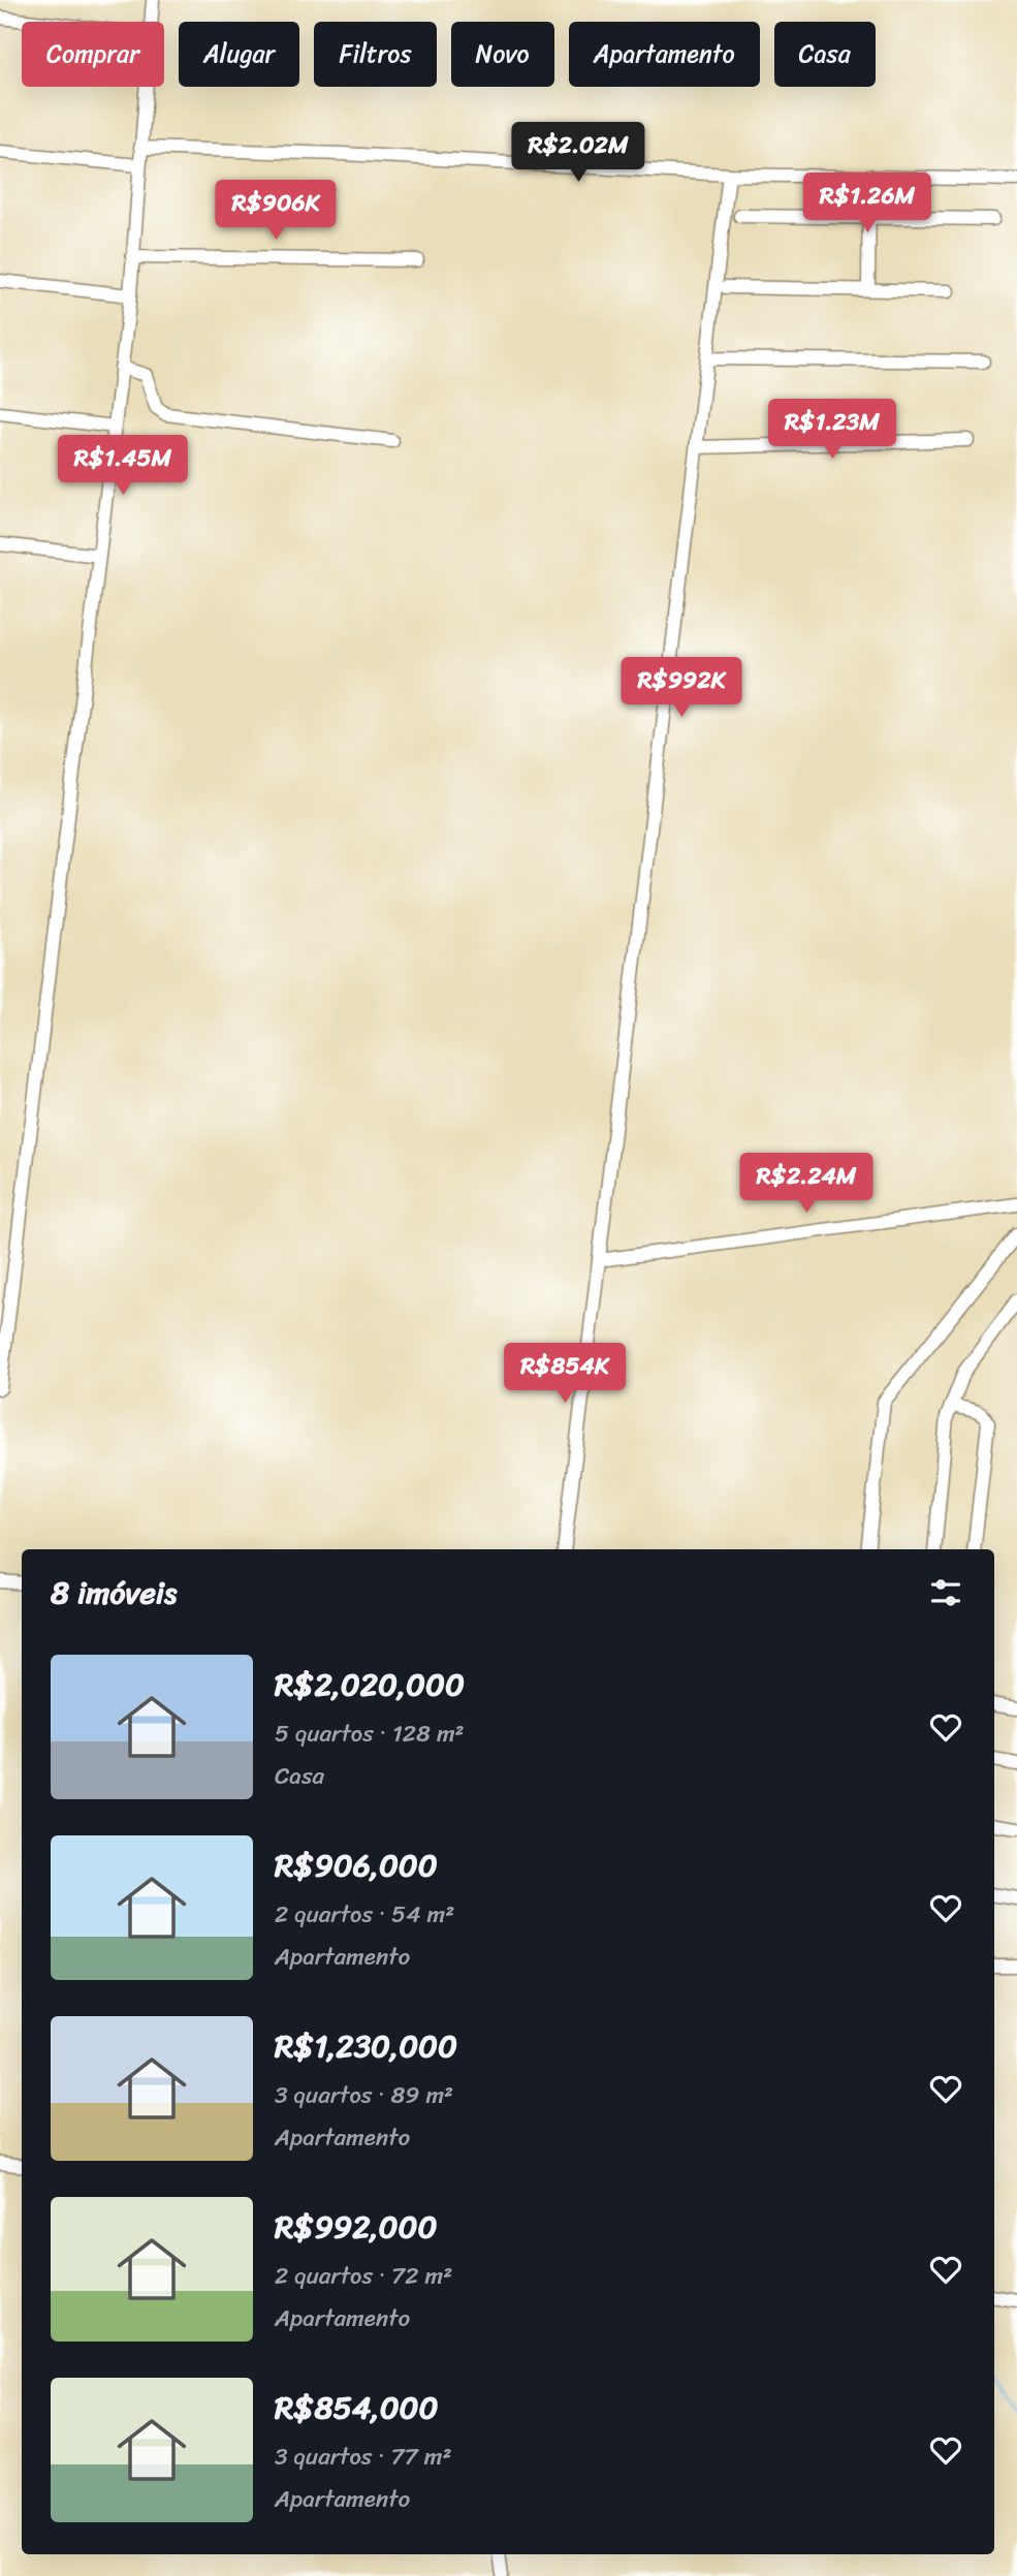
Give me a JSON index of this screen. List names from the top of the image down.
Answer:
{
  "page": {
    "chip": [
      "Comprar",
      "Alugar",
      "Filtros",
      "Novo",
      "Apartamento",
      "Casa"
    ],
    "price": [
      "R$2.02M",
      "R$1.26M",
      "R$906K",
      "R$1.23M",
      "R$1.45M",
      "R$992K",
      "R$2.24M",
      "R$854K"
    ],
    "heading": "8 imóveis",
    "list": [
      {
        "name": "R$2,020,000",
        "note": "5 quartos · 128 m² · Casa"
      },
      {
        "name": "R$906,000",
        "note": "2 quartos · 54 m² · Apartamento"
      },
      {
        "name": "R$1,230,000",
        "note": "3 quartos · 89 m² · Apartamento"
      },
      {
        "name": "R$992,000",
        "note": "2 quartos · 72 m² · Apartamento"
      },
      {
        "name": "R$854,000",
        "note": "3 quartos · 77 m² · Apartamento"
      }
    ]
  }
}
